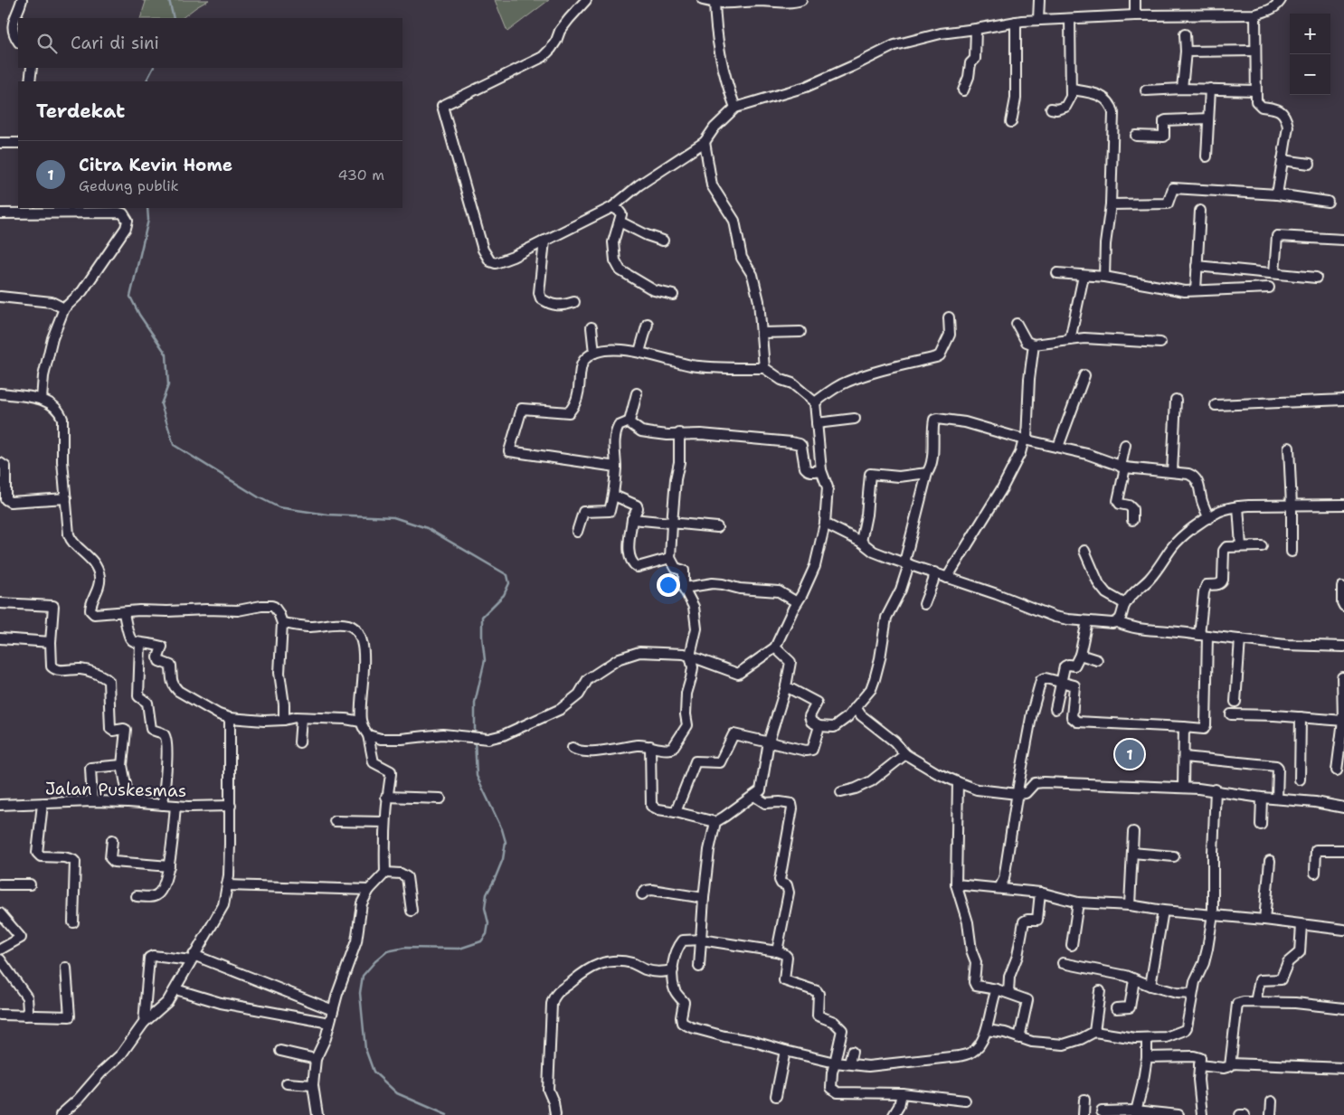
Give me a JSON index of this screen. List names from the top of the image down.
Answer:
{
  "streets": {
    "street": ["Jalan Puskesmas"]
  },
  "page": {
    "map_buttons": ["+", "−"],
    "search": "Cari di sini",
    "heading": "Terdekat",
    "list": [
      {
        "mark": "1",
        "name": "Citra Kevin Home",
        "note": "Gedung publik",
        "value": "430 m"
      }
    ],
    "pins": "1"
  }
}
